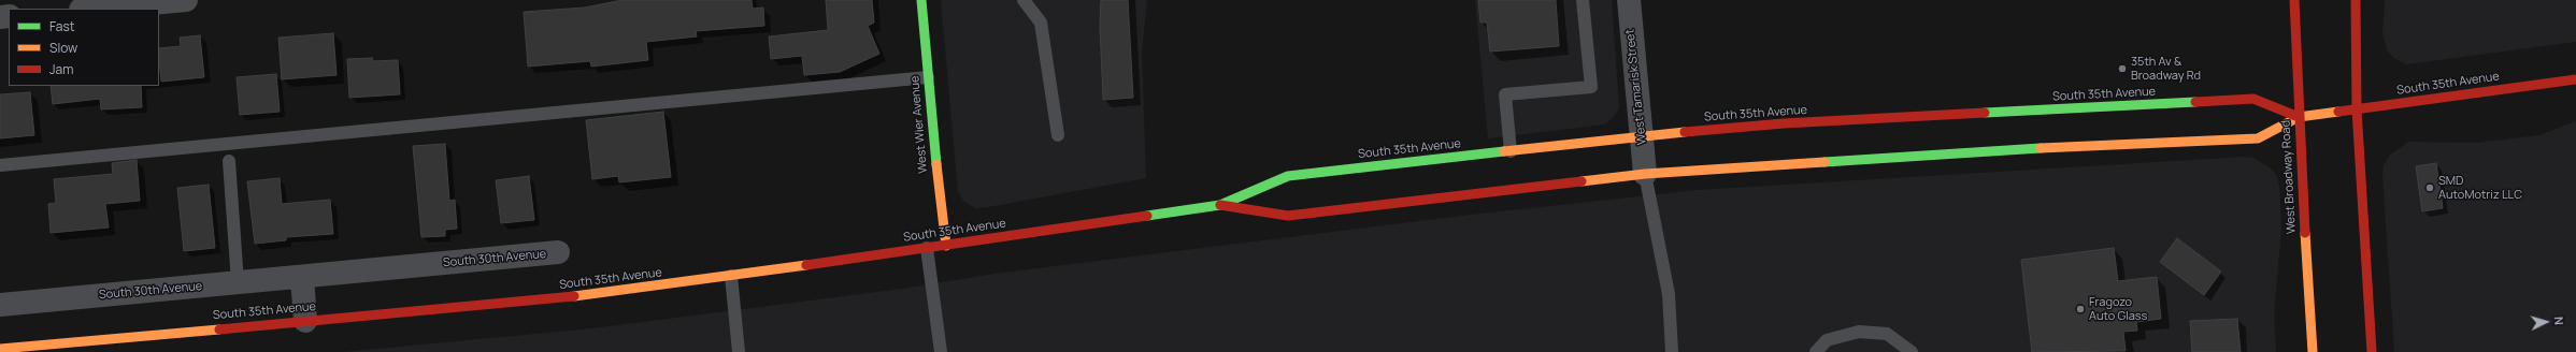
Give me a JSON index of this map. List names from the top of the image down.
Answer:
{
  "streets": {
    "main road": ["South 35th Avenue", "West Wier Avenue", "West Broadway Road"],
    "street": ["West Tamarisk Street", "South 30th Avenue"]
  },
  "crossings": [
    ["South 35th Avenue", "West Tamarisk Street"],
    ["South 35th Avenue", "West Wier Avenue"],
    ["South 35th Avenue", "West Broadway Road"]
  ],
  "places": ["35th Av & Broadway Rd", "SMD AutoMotriz LLC", "Fragozo Auto Glass"],
  "legend": ["Fast", "Slow", "Jam"],
  "north": "right"
}
